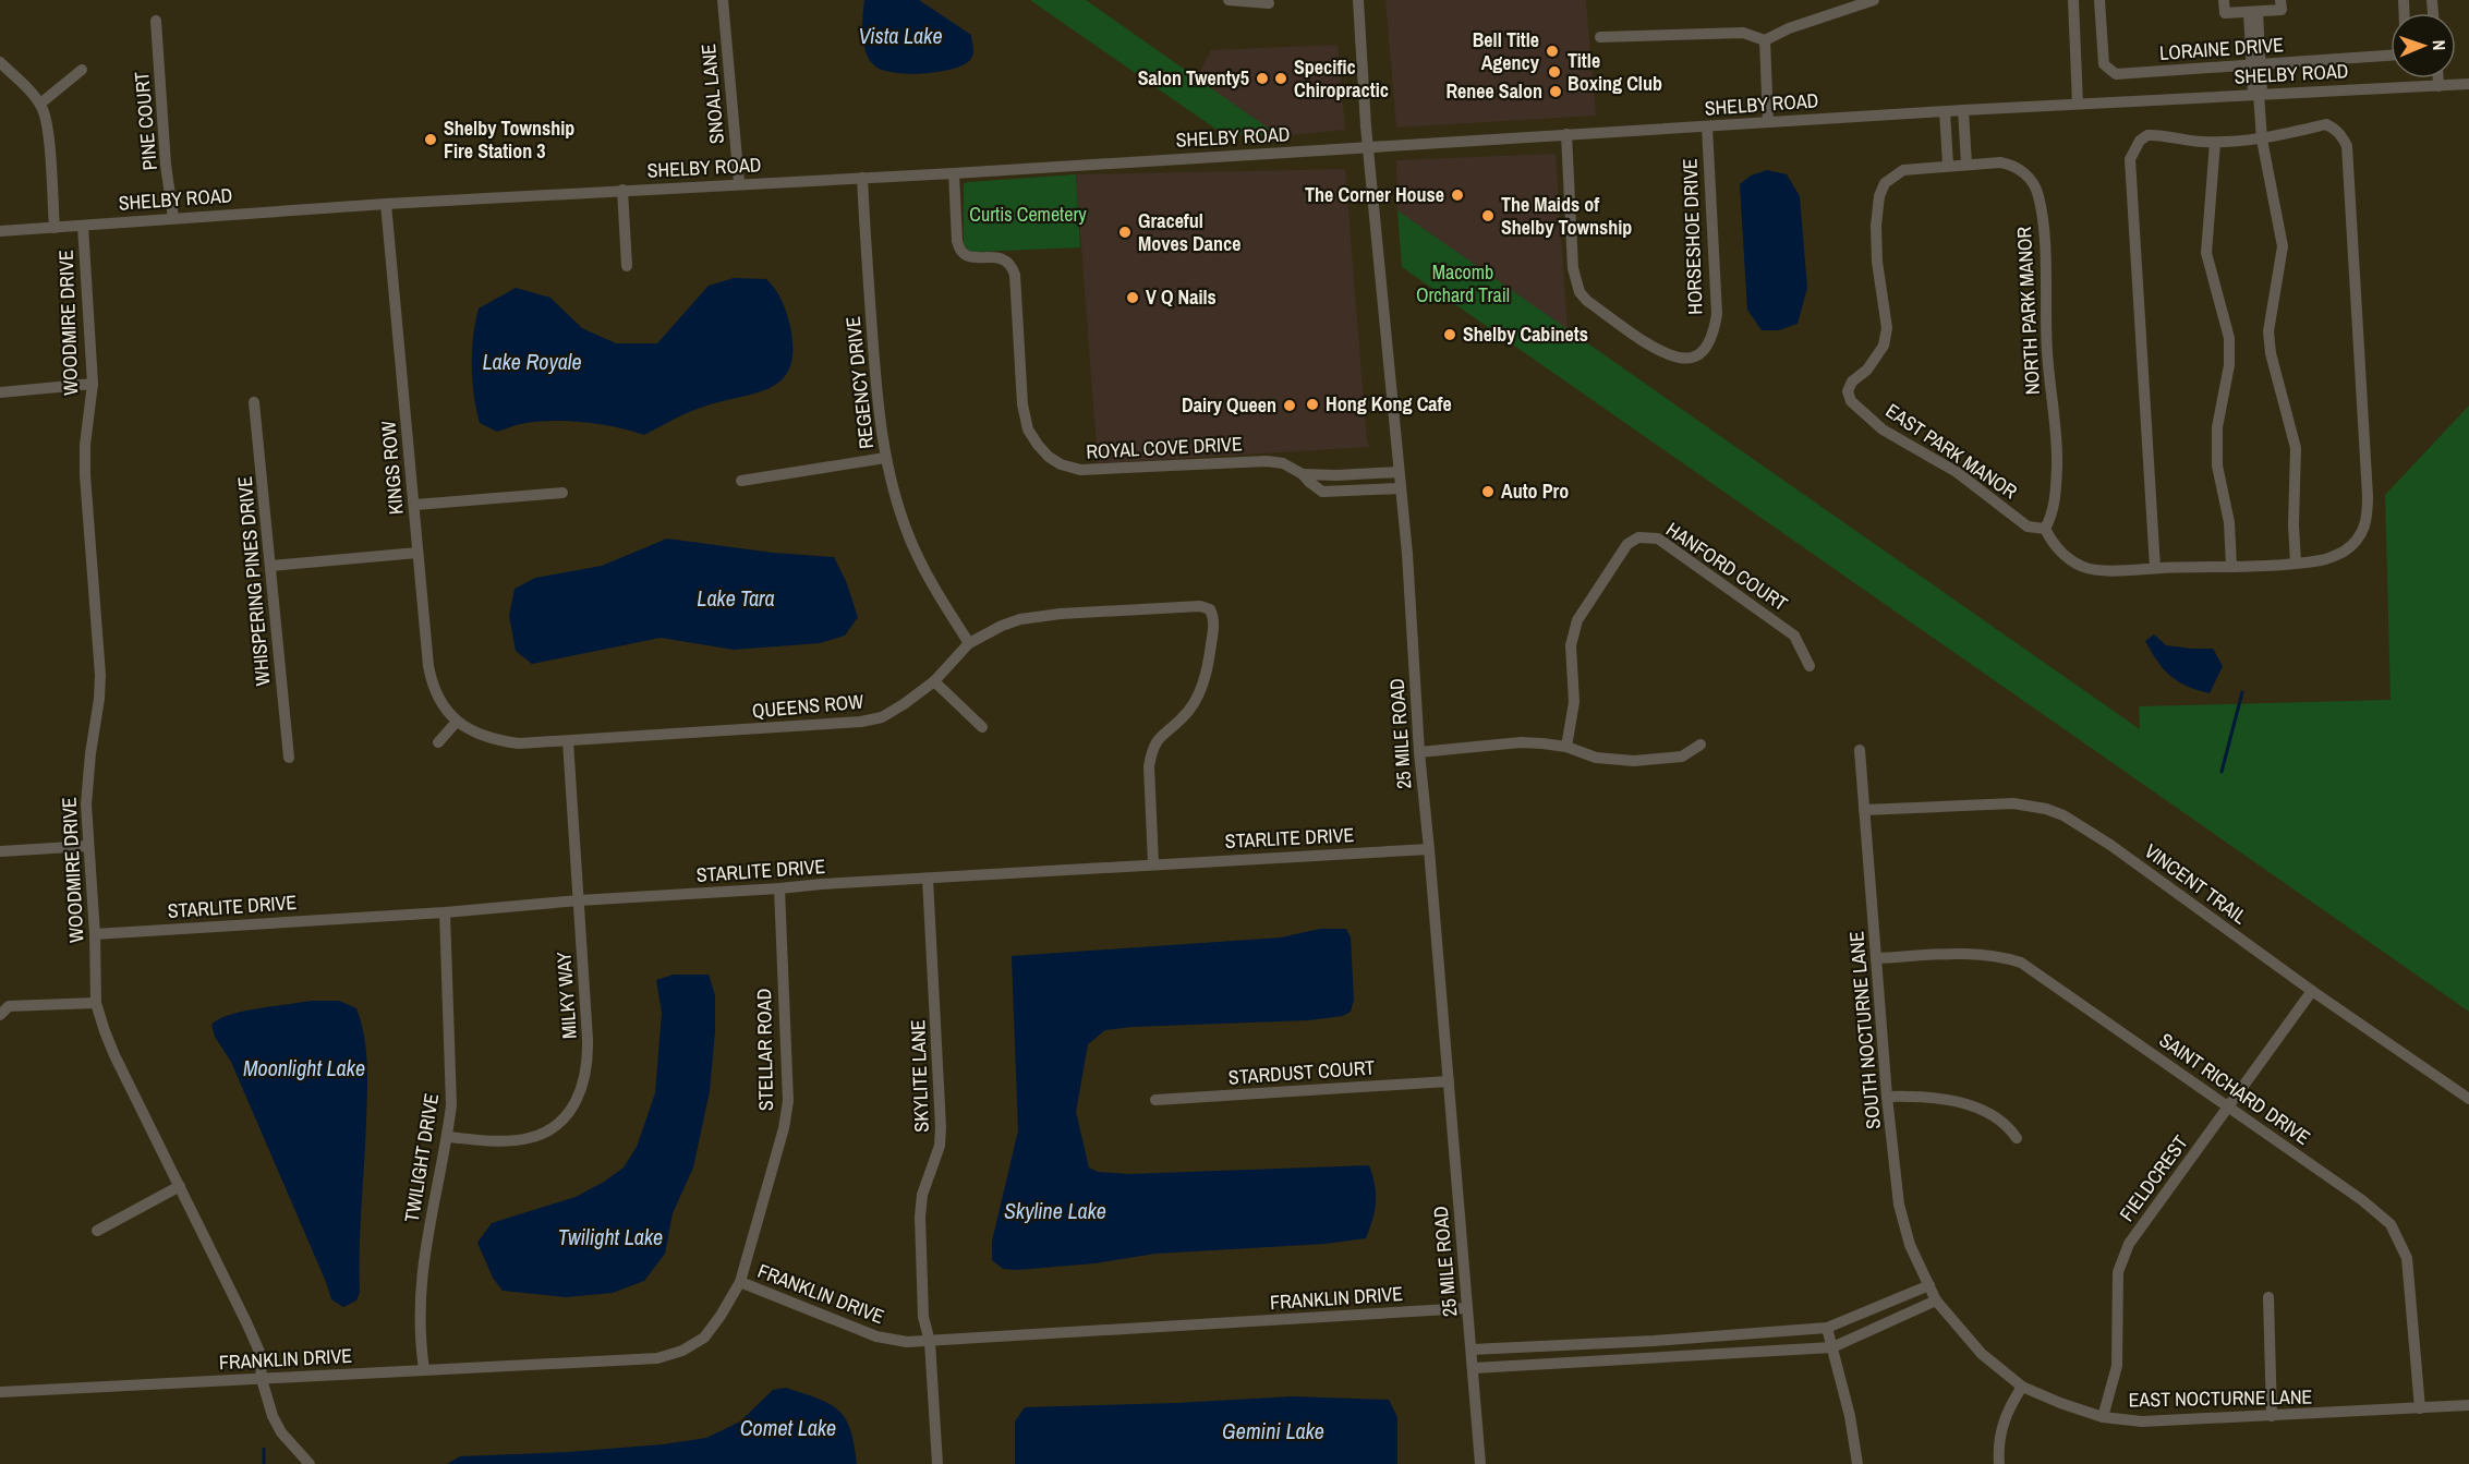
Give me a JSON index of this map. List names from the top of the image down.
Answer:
{
  "streets": {
    "street": [
      "LORAINE DRIVE",
      "SHELBY ROAD",
      "SNOAL LANE",
      "PINE COURT",
      "HORSESHOE DRIVE",
      "NORTH PARK MANOR",
      "WOODMIRE DRIVE",
      "REGENCY DRIVE",
      "ROYAL COVE DRIVE",
      "EAST PARK MANOR",
      "KINGS ROW",
      "HANFORD COURT",
      "WHISPERING PINES DRIVE",
      "QUEENS ROW",
      "25 MILE ROAD",
      "STARLITE DRIVE",
      "VINCENT TRAIL",
      "MILKY WAY",
      "SOUTH NOCTURNE LANE",
      "STELLAR ROAD",
      "STARDUST COURT",
      "SKYLITE LANE",
      "SAINT RICHARD DRIVE",
      "TWILIGHT DRIVE",
      "FIELDCREST",
      "FRANKLIN DRIVE",
      "EAST NOCTURNE LANE"
    ]
  },
  "crossings": [
    ["SHELBY ROAD", "SNOAL LANE"],
    ["SHELBY ROAD", "PINE COURT"],
    ["SHELBY ROAD", "HORSESHOE DRIVE"],
    ["SHELBY ROAD", "WOODMIRE DRIVE"],
    ["SHELBY ROAD", "REGENCY DRIVE"],
    ["SHELBY ROAD", "ROYAL COVE DRIVE"],
    ["SHELBY ROAD", "KINGS ROW"],
    ["SHELBY ROAD", "25 MILE ROAD"],
    ["NORTH PARK MANOR", "EAST PARK MANOR"],
    ["WOODMIRE DRIVE", "STARLITE DRIVE"],
    ["WOODMIRE DRIVE", "FRANKLIN DRIVE"],
    ["REGENCY DRIVE", "QUEENS ROW"],
    ["ROYAL COVE DRIVE", "25 MILE ROAD"],
    ["KINGS ROW", "QUEENS ROW"],
    ["QUEENS ROW", "STARLITE DRIVE"],
    ["QUEENS ROW", "MILKY WAY"],
    ["25 MILE ROAD", "STARLITE DRIVE"],
    ["25 MILE ROAD", "STARDUST COURT"],
    ["25 MILE ROAD", "FRANKLIN DRIVE"],
    ["STARLITE DRIVE", "MILKY WAY"],
    ["STARLITE DRIVE", "STELLAR ROAD"],
    ["STARLITE DRIVE", "SKYLITE LANE"],
    ["STARLITE DRIVE", "TWILIGHT DRIVE"],
    ["VINCENT TRAIL", "SOUTH NOCTURNE LANE"],
    ["VINCENT TRAIL", "FIELDCREST"],
    ["MILKY WAY", "TWILIGHT DRIVE"],
    ["SOUTH NOCTURNE LANE", "SAINT RICHARD DRIVE"],
    ["SOUTH NOCTURNE LANE", "EAST NOCTURNE LANE"],
    ["STELLAR ROAD", "FRANKLIN DRIVE"],
    ["SKYLITE LANE", "FRANKLIN DRIVE"],
    ["SAINT RICHARD DRIVE", "FIELDCREST"],
    ["SAINT RICHARD DRIVE", "EAST NOCTURNE LANE"],
    ["TWILIGHT DRIVE", "FRANKLIN DRIVE"],
    ["FIELDCREST", "EAST NOCTURNE LANE"]
  ],
  "water": [
    "Vista Lake",
    "Lake Royale",
    "Lake Tara",
    "Moonlight Lake",
    "Skyline Lake",
    "Twilight Lake",
    "Comet Lake",
    "Gemini Lake"
  ],
  "parks": ["Curtis Cemetery", "Macomb Orchard Trail"],
  "places": [
    "Bell Title Agency",
    "Title Boxing Club",
    "Salon Twenty5",
    "Specific Chiropractic",
    "Renee Salon",
    "Shelby Township Fire Station 3",
    "The Corner House",
    "The Maids of Shelby Township",
    "Graceful Moves Dance",
    "V Q Nails",
    "Shelby Cabinets",
    "Hong Kong Cafe",
    "Dairy Queen",
    "Auto Pro"
  ],
  "north": "right"
}
